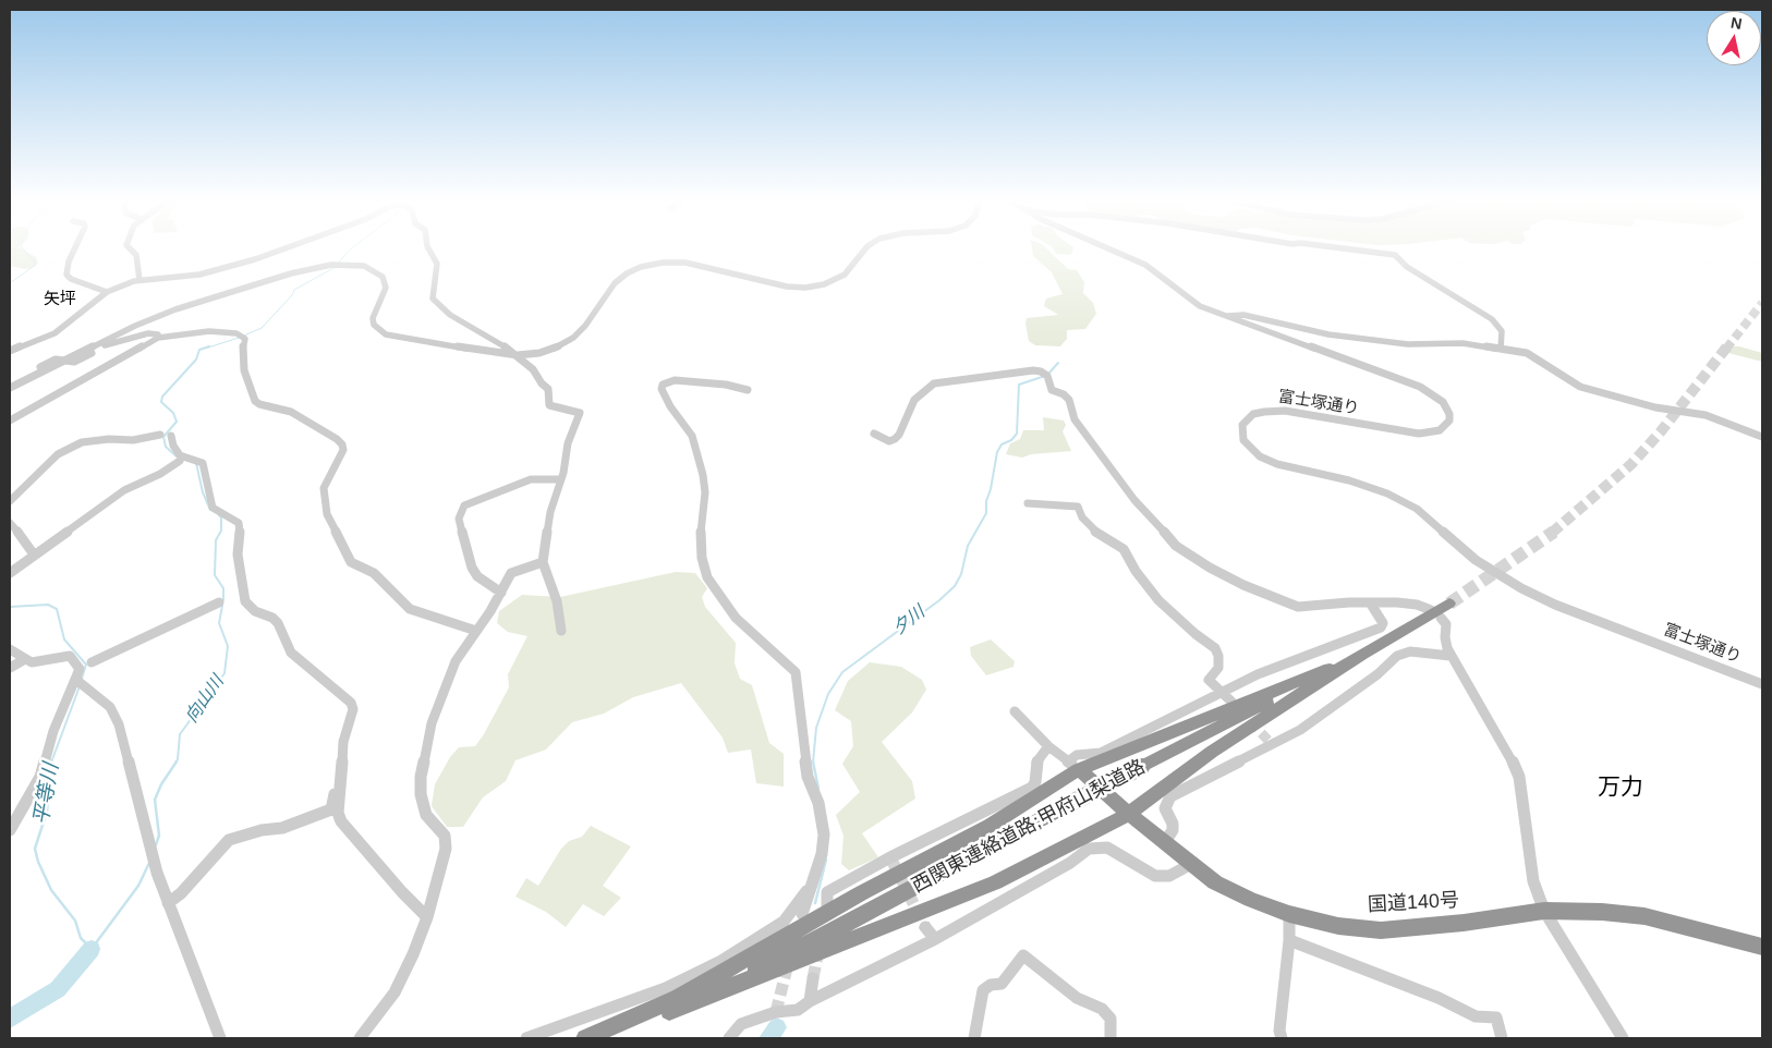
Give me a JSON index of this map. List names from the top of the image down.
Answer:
{
  "streets": {
    "highway": ["西関東連絡道路;甲府山梨道路", "国道140号"],
    "street": ["富士塚通り"]
  },
  "districts": ["矢坪", "万力"],
  "water": ["夕川", "向山川", "平等川"],
  "north": "top"
}
